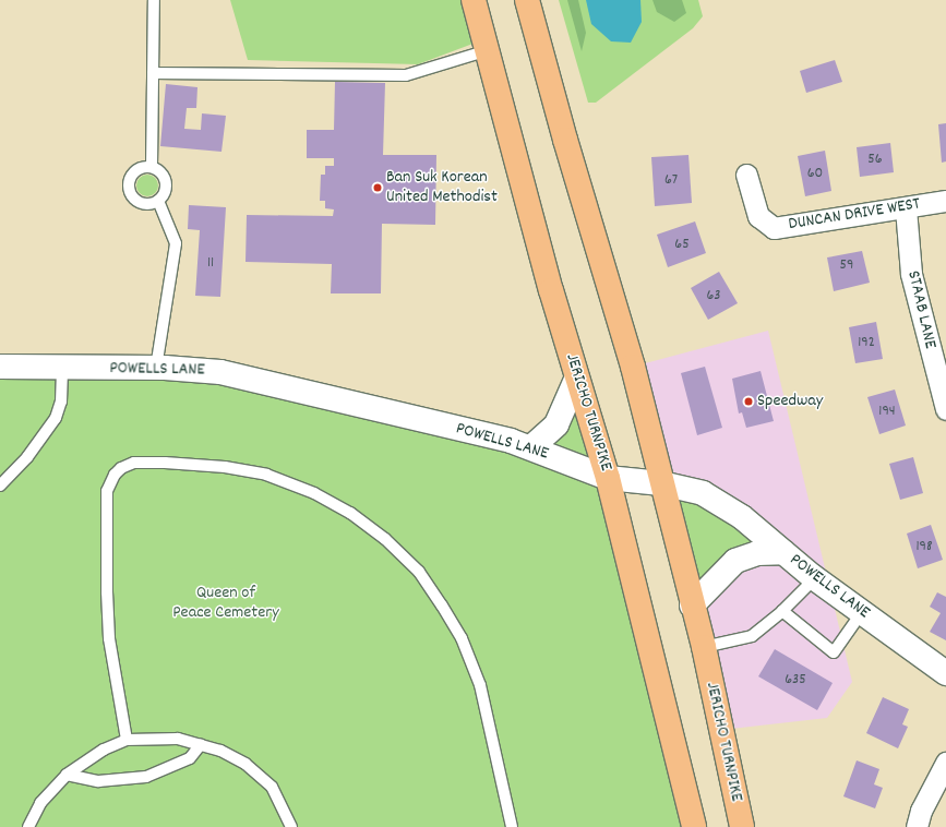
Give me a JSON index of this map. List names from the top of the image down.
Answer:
{
  "streets": {
    "main road": ["JERICHO TURNPIKE"],
    "street": ["DUNCAN DRIVE WEST", "STAAB LANE", "POWELLS LANE"]
  },
  "crossings": [
    ["DUNCAN DRIVE WEST", "STAAB LANE"],
    ["POWELLS LANE", "JERICHO TURNPIKE"]
  ],
  "parks": ["Queen of Peace Cemetery"],
  "places": ["Ban Suk Korean United Methodist", "Speedway"],
  "house_numbers": [
    "56",
    "60",
    "67",
    "65",
    "11",
    "59",
    "63",
    "192",
    "194",
    "198",
    "635"
  ]
}
